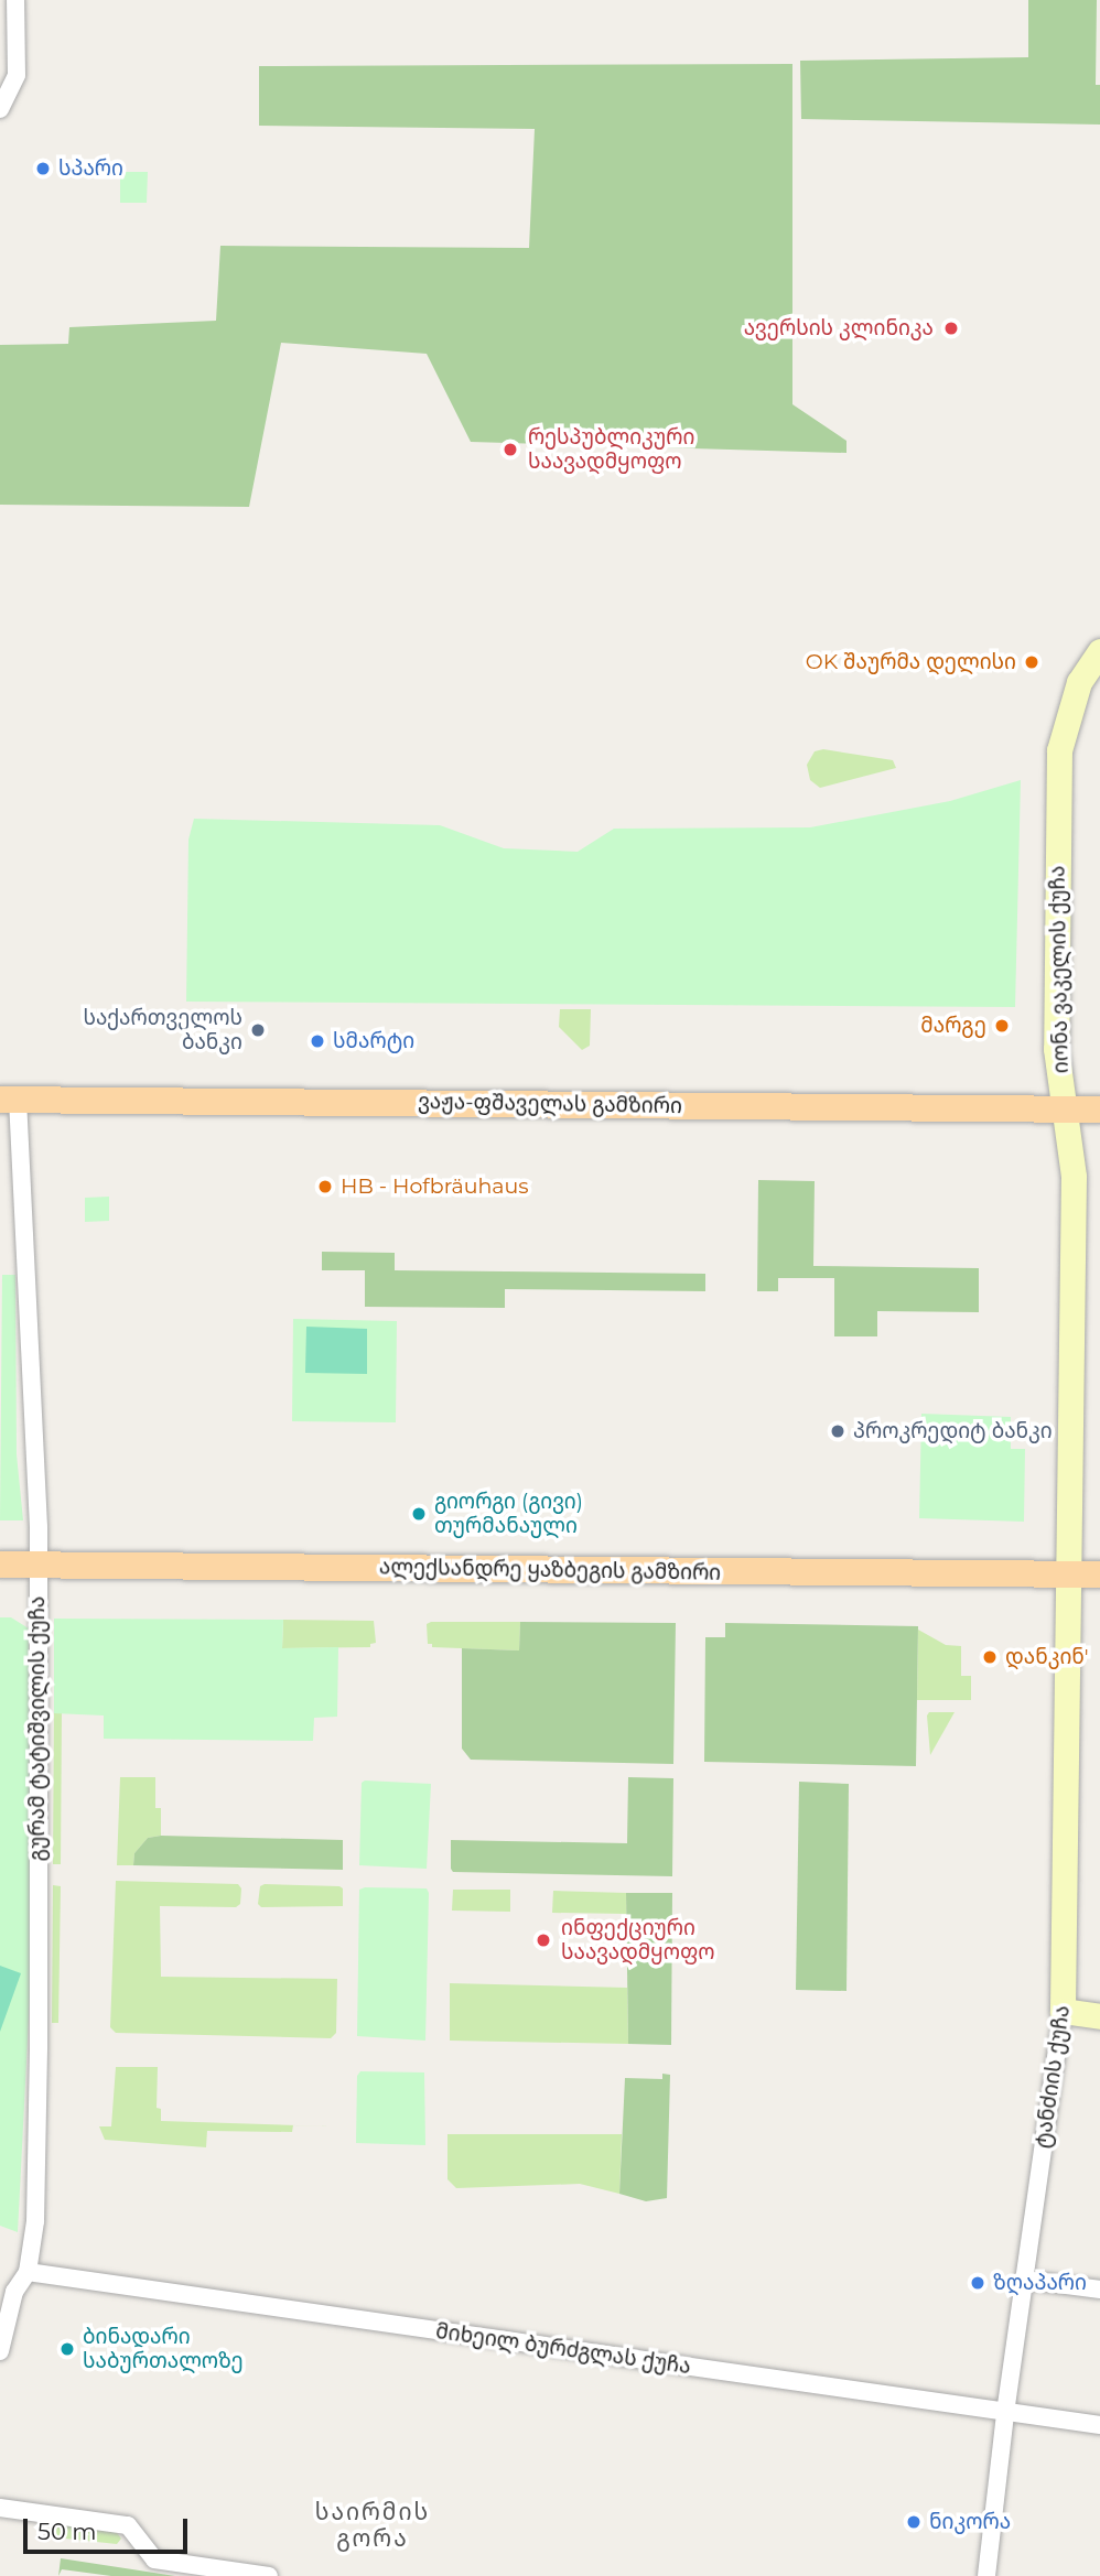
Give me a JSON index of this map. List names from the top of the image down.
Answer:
{
  "streets": {
    "main road": [
      "იონა ვაკელის ქუჩა",
      "ვაჟა-ფშაველას გამზირი",
      "ალექსანდრე ყაზბეგის გამზირი",
      "ტანძიის ქუჩა"
    ],
    "street": ["გურამ ტატიშვილის ქუჩა", "მიხეილ ბურძგლას ქუჩა"]
  },
  "crossings": [
    ["იონა ვაკელის ქუჩა", "ვაჟა-ფშაველას გამზირი"],
    ["იონა ვაკელის ქუჩა", "ალექსანდრე ყაზბეგის გამზირი"],
    ["იონა ვაკელის ქუჩა", "ტანძიის ქუჩა"],
    ["ვაჟა-ფშაველას გამზირი", "გურამ ტატიშვილის ქუჩა"],
    ["ალექსანდრე ყაზბეგის გამზირი", "გურამ ტატიშვილის ქუჩა"],
    ["ალექსანდრე ყაზბეგის გამზირი", "ტანძიის ქუჩა"],
    ["გურამ ტატიშვილის ქუჩა", "მიხეილ ბურძგლას ქუჩა"],
    ["ტანძიის ქუჩა", "მიხეილ ბურძგლას ქუჩა"]
  ],
  "districts": ["საირმის გორა"],
  "places": [
    "სპარი",
    "ავერსის კლინიკა",
    "რესპუბლიკური საავადმყოფო",
    "OK შაურმა დელისი",
    "მარგე",
    "საქართველოს ბანკი",
    "სმარტი",
    "HB - Hofbräuhaus",
    "პროკრედიტ ბანკი",
    "გიორგი (გივი) თურმანაული",
    "დანკინ'",
    "ინფექციური საავადმყოფო",
    "ზღაპარი",
    "ბინადარი საბურთალოზე",
    "ნიკორა"
  ],
  "scale_bar": "50 m"
}
